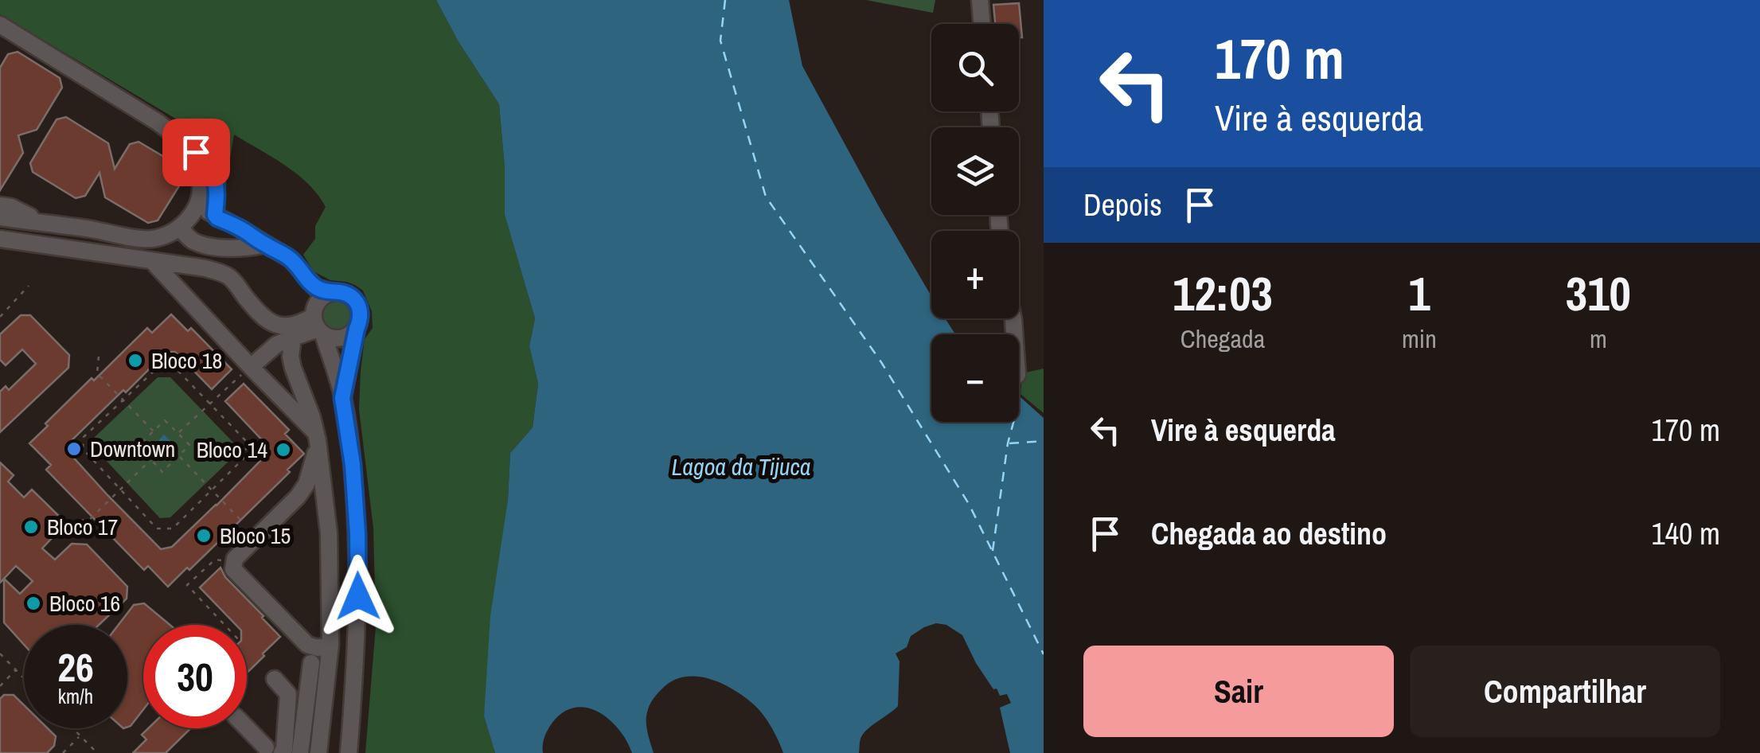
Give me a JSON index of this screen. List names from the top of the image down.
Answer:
{
  "water": ["Lagoa da Tijuca"],
  "places": [
    "Bloco 18",
    "Downtown",
    "Bloco 14",
    "Bloco 17",
    "Bloco 15",
    "Bloco 16"
  ],
  "page": {
    "turn": ["170 m", "Vire à esquerda"],
    "map_buttons": ["+", "−"],
    "then": "Depois",
    "eta": [
      "12:03",
      "Chegada",
      "1",
      "min",
      "310",
      "m"
    ],
    "list": [
      {
        "name": "Vire à esquerda",
        "value": "170 m"
      },
      {
        "name": "Chegada ao destino",
        "value": "140 m"
      }
    ],
    "speed": "26 km/h",
    "limit": "30",
    "buttons": ["Sair", "Compartilhar"]
  }
}
